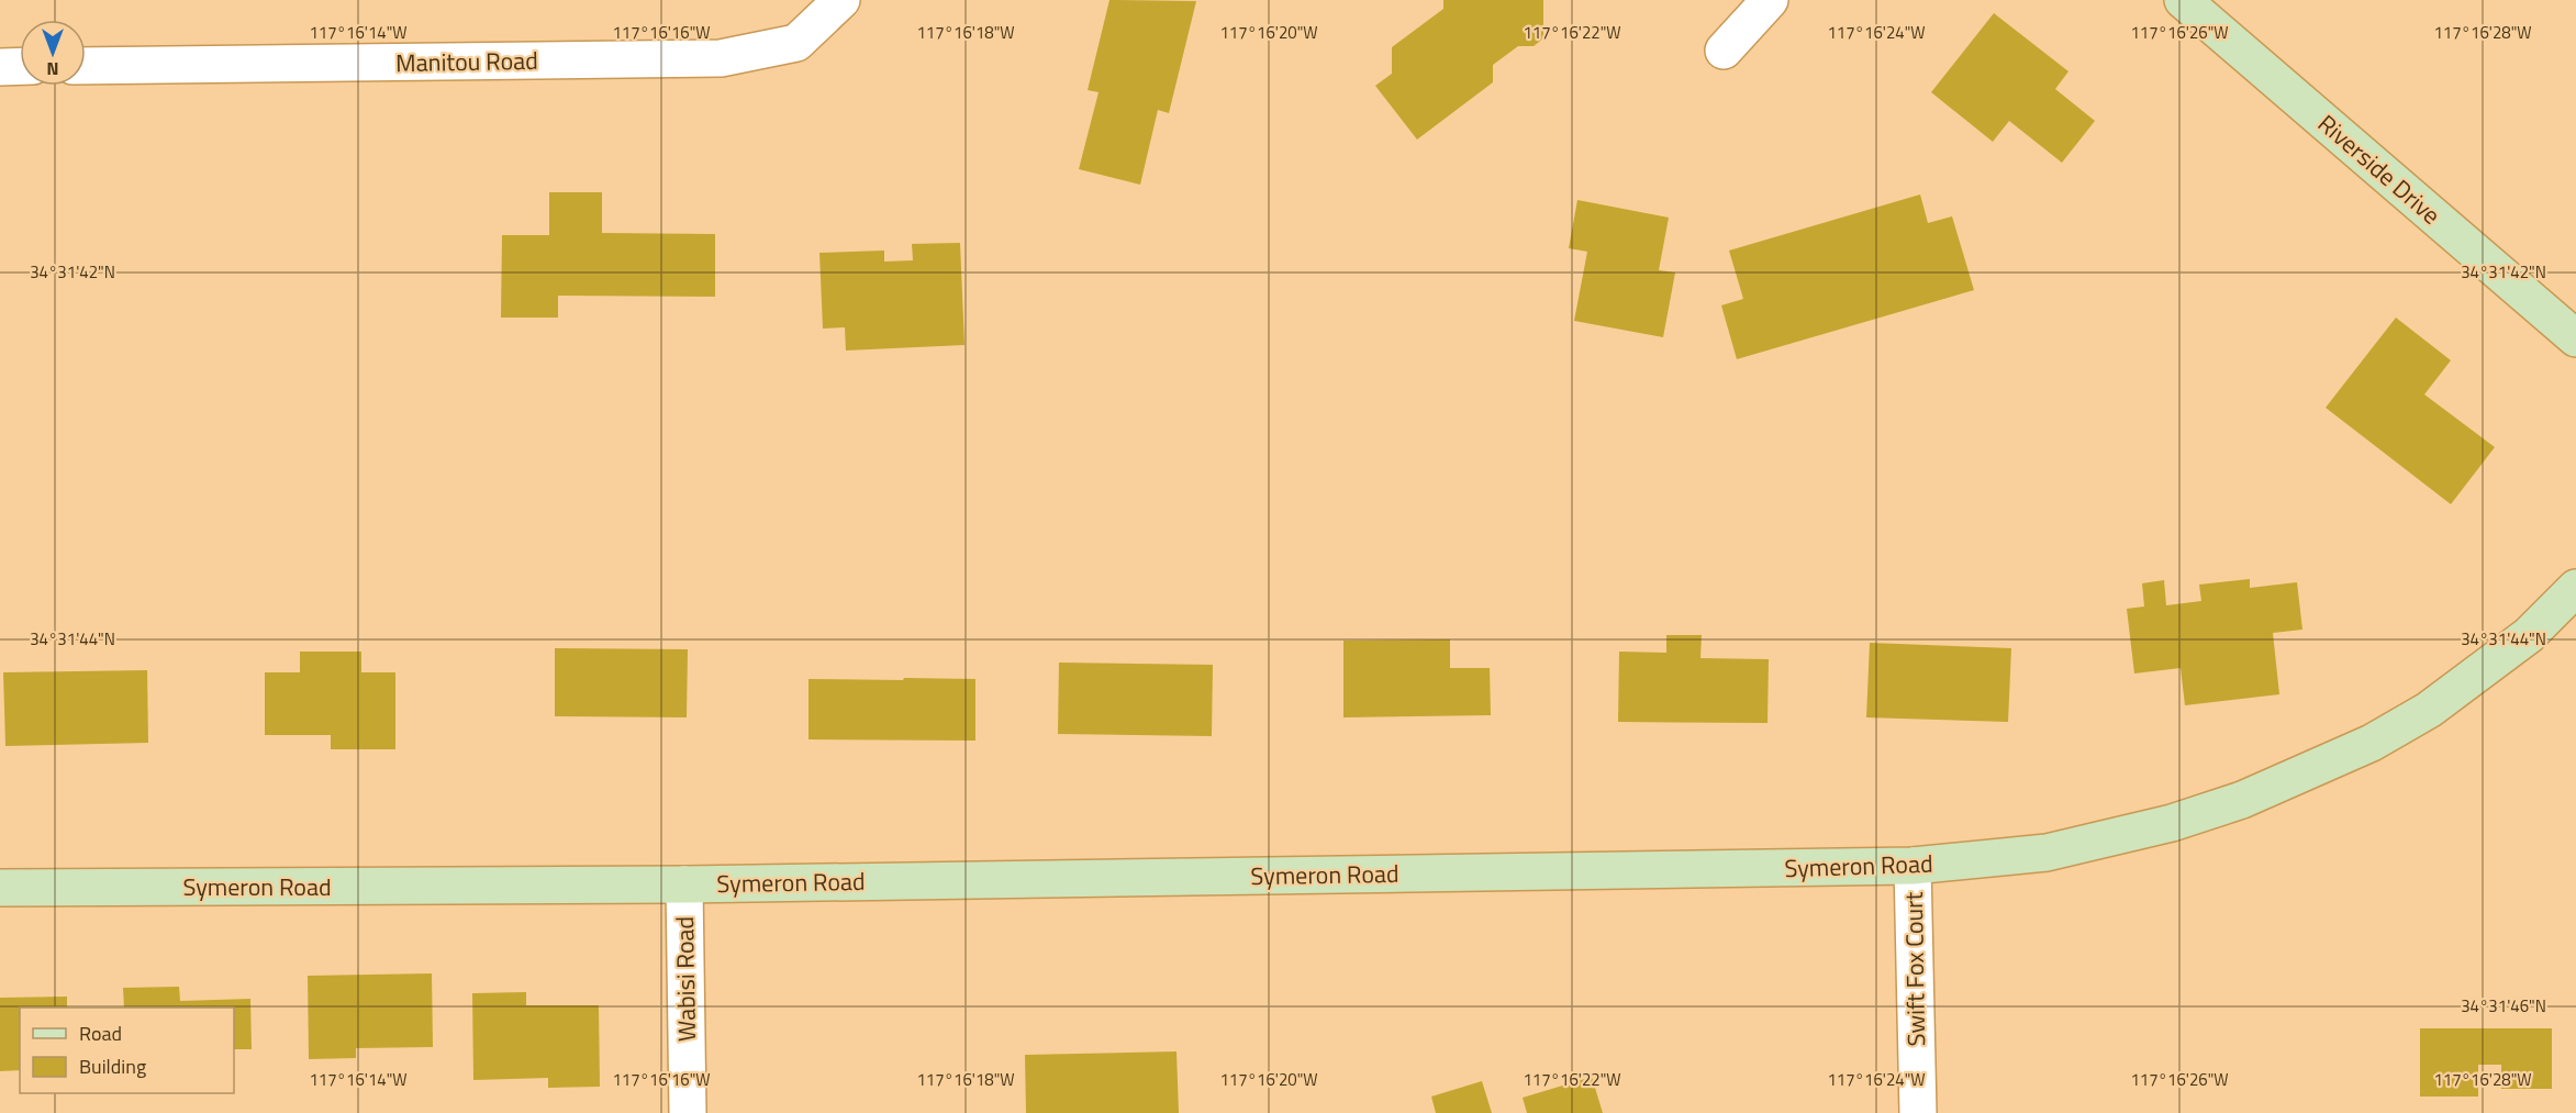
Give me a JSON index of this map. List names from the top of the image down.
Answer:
{
  "streets": {
    "street": [
      "Manitou Road",
      "Riverside Drive",
      "Symeron Road",
      "Swift Fox Court",
      "Wabisi Road"
    ]
  },
  "crossings": [
    ["Symeron Road", "Swift Fox Court"],
    ["Symeron Road", "Wabisi Road"]
  ],
  "legend": ["Road", "Building"],
  "north": "bottom",
  "coordinates": [
    "117°16'14\"W",
    "117°16'16\"W",
    "117°16'18\"W",
    "117°16'20\"W",
    "117°16'22\"W",
    "117°16'24\"W",
    "117°16'26\"W",
    "117°16'28\"W",
    "34°31'42\"N",
    "34°31'44\"N",
    "34°31'46\"N"
  ]
}
